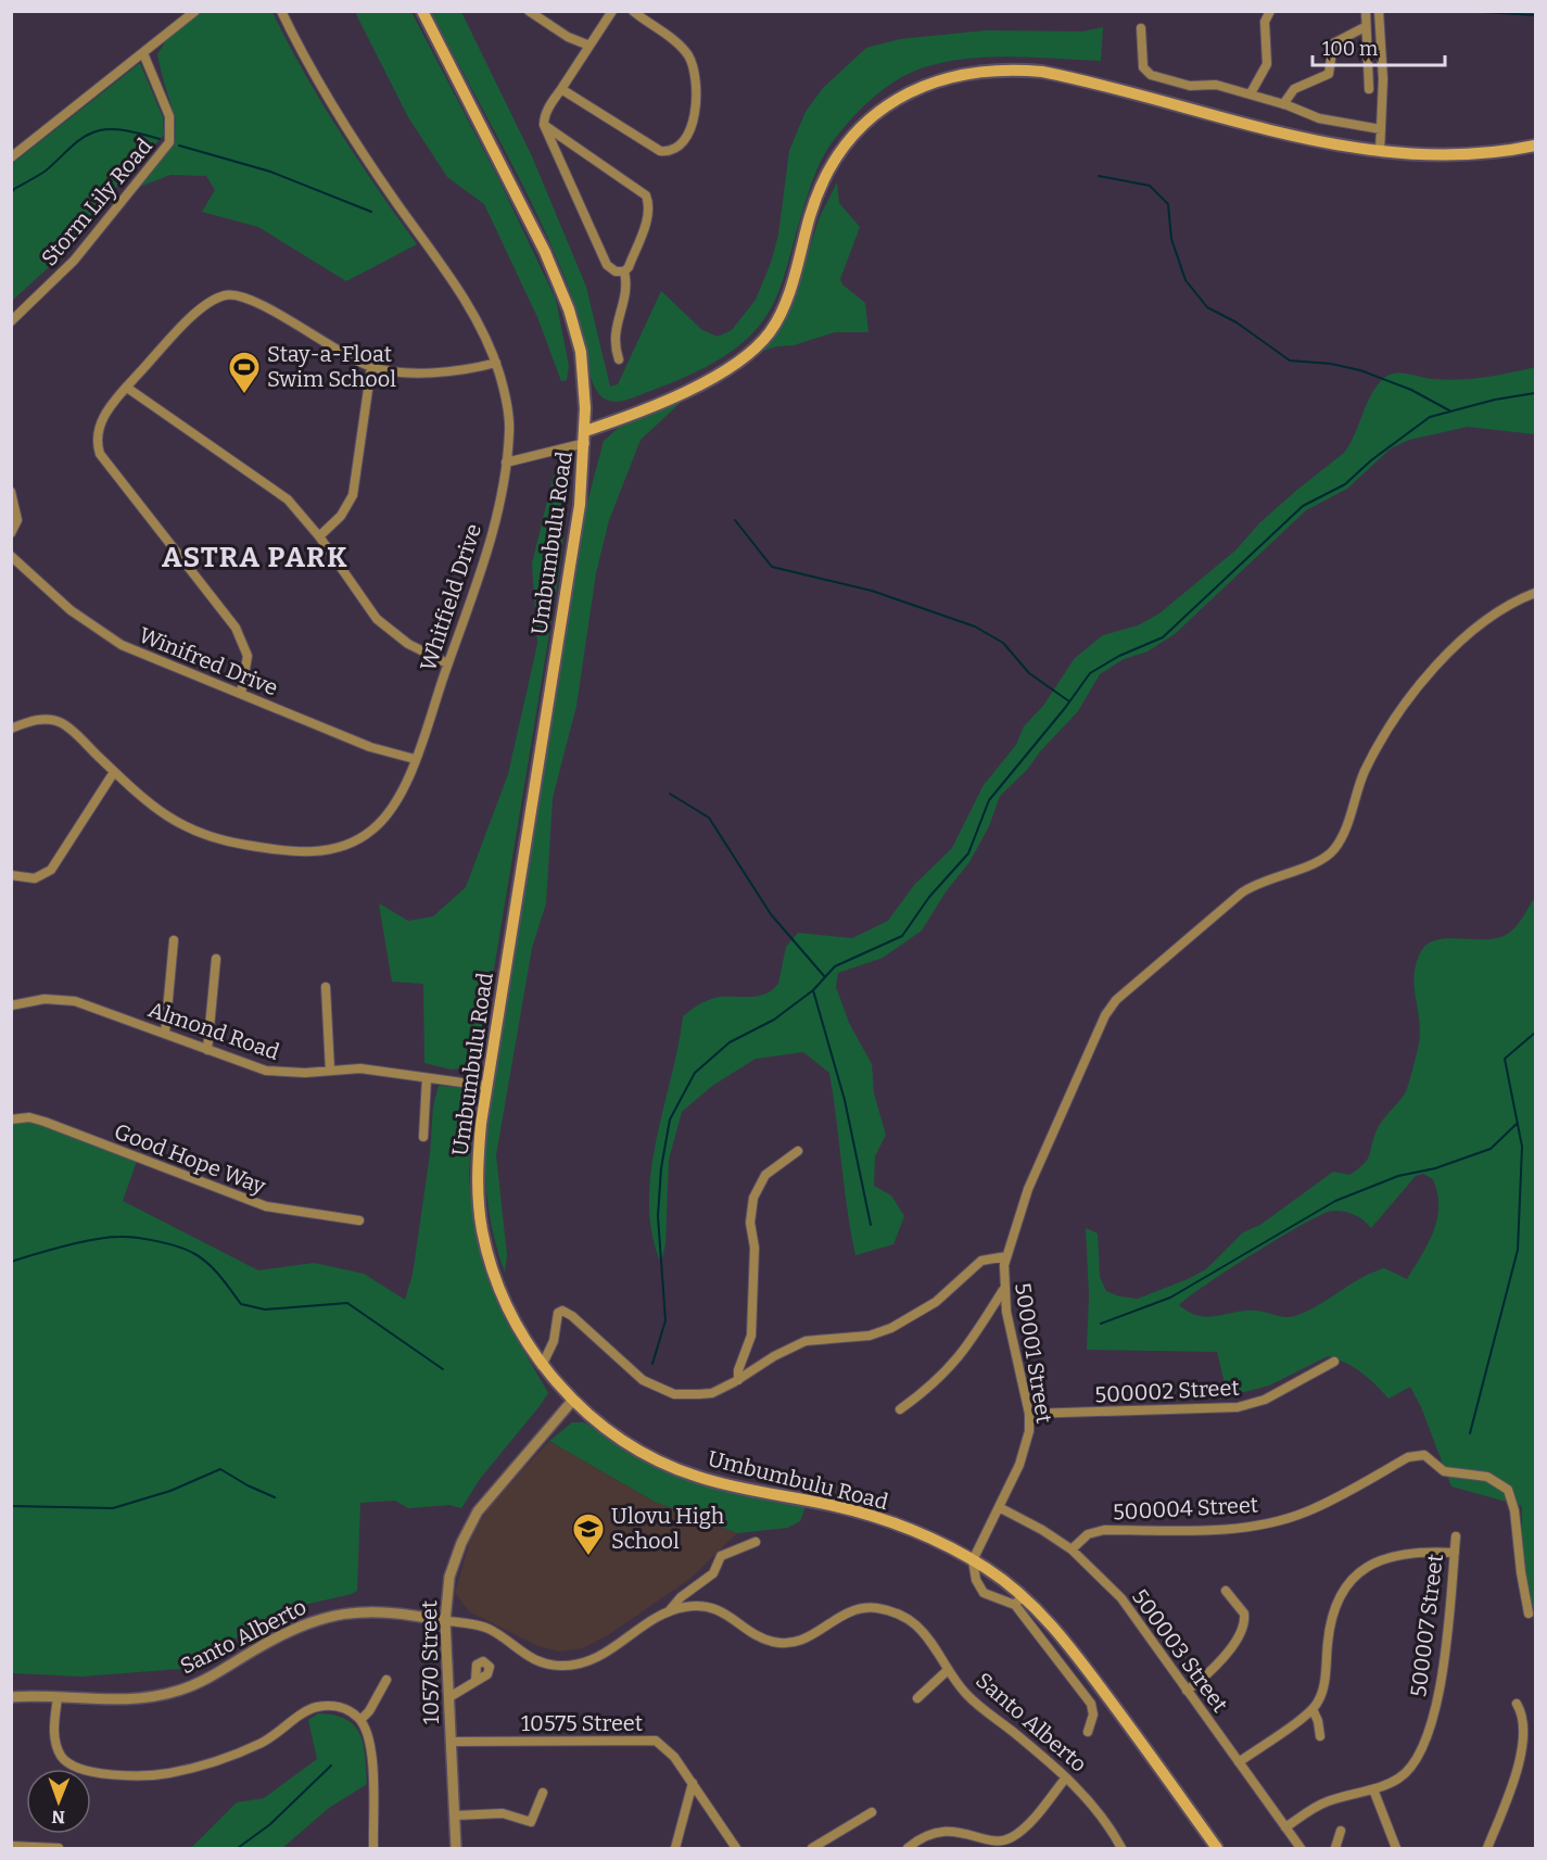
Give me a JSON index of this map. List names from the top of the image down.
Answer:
{
  "streets": {
    "main road": ["Umbumbulu Road"],
    "street": [
      "Storm Lily Road",
      "Whitfield Drive",
      "Winifred Drive",
      "Almond Road",
      "Good Hope Way",
      "500001 Street",
      "500002 Street",
      "500004 Street",
      "500007 Street",
      "Santo Alberto",
      "500003 Street",
      "10570 Street",
      "10575 Street"
    ]
  },
  "crossings": [
    ["Umbumbulu Road", "Almond Road"],
    ["Umbumbulu Road", "500001 Street"],
    ["Umbumbulu Road", "10570 Street"],
    ["Whitfield Drive", "Winifred Drive"],
    ["500001 Street", "500002 Street"],
    ["500001 Street", "500003 Street"],
    ["500004 Street", "500003 Street"],
    ["500007 Street", "500003 Street"],
    ["Santo Alberto", "10570 Street"],
    ["10570 Street", "10575 Street"]
  ],
  "districts": ["ASTRA PARK"],
  "places": {
    "sports": ["Stay-a-Float Swim School"],
    "school or university": ["Ulovu High School"]
  },
  "scale_bar": "100 m",
  "north": "bottom"
}
